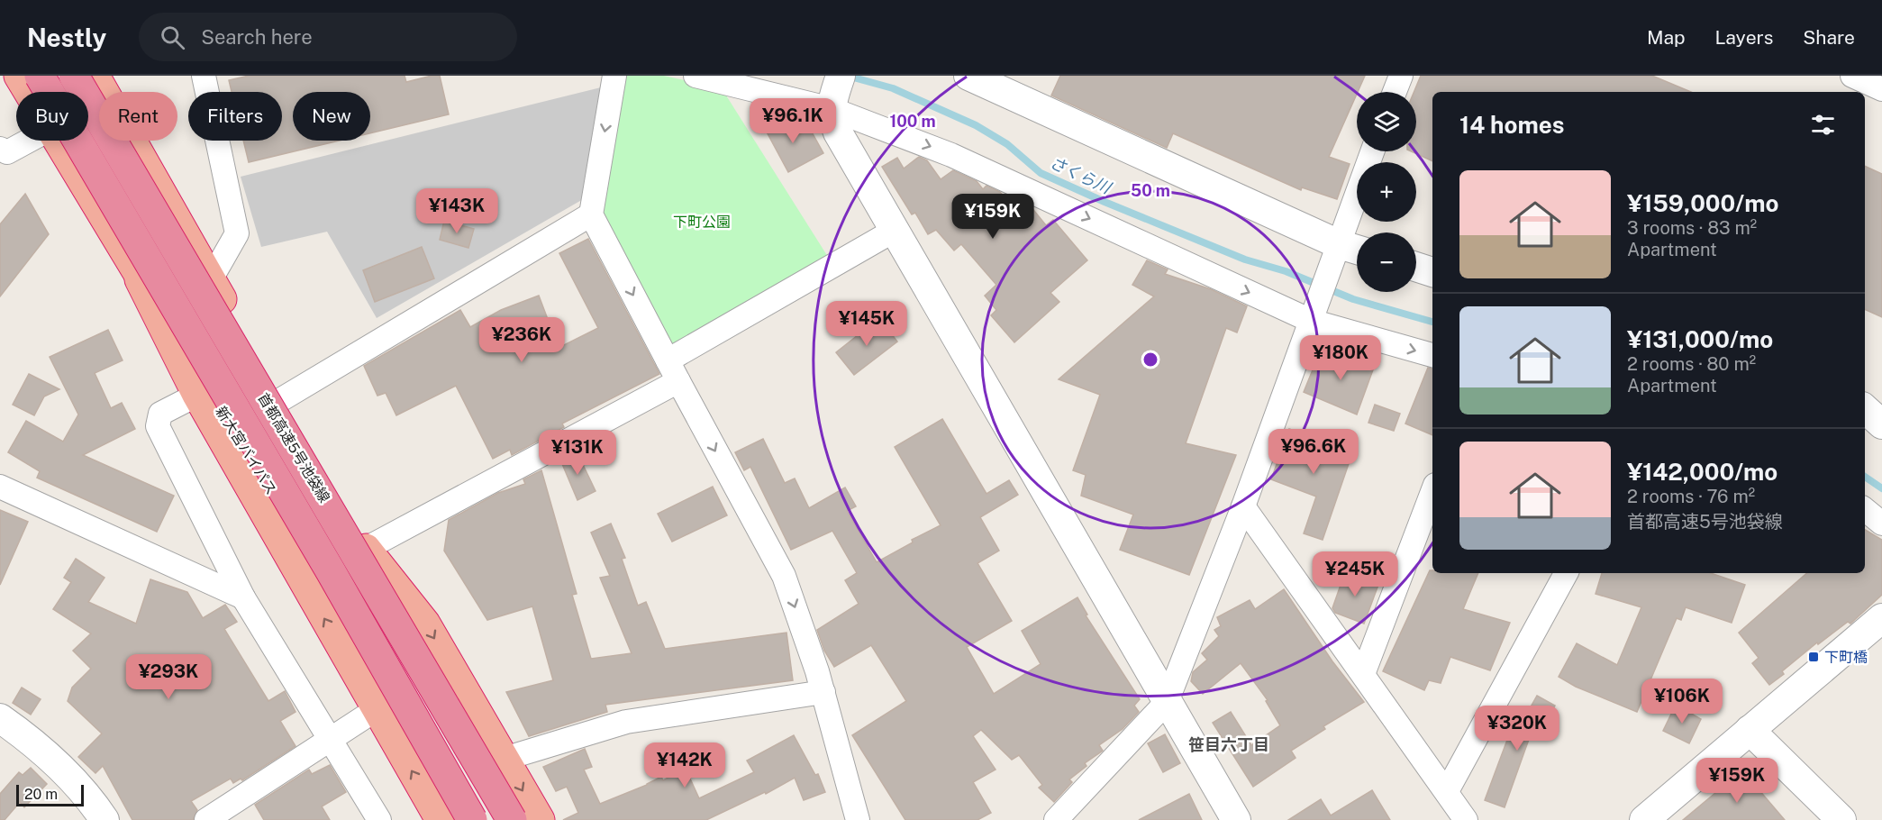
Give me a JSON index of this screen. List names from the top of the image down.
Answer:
{
  "streets": {
    "highway": ["首都高速5号池袋線", "新大宮バイパス"]
  },
  "districts": ["笹目六丁目"],
  "water": ["さくら川"],
  "parks": ["下町公園"],
  "places": {
    "transit": ["下町橋"]
  },
  "scale_bar": "20 m",
  "page": {
    "header": "Nestly",
    "search": "Search here",
    "nav": ["Map", "Layers", "Share"],
    "map_buttons": ["+", "−"],
    "chip": [
      "Buy",
      "Rent",
      "Filters",
      "New"
    ],
    "heading": "14 homes",
    "price": [
      "¥96.1K",
      "¥143K",
      "¥159K",
      "¥145K",
      "¥236K",
      "¥180K",
      "¥96.6K",
      "¥131K",
      "¥245K",
      "¥293K",
      "¥106K",
      "¥320K",
      "¥142K",
      "¥159K"
    ],
    "list": [
      {
        "name": "¥159,000/mo",
        "note": "3 rooms · 83 m² · Apartment"
      },
      {
        "name": "¥131,000/mo",
        "note": "2 rooms · 80 m² · Apartment"
      },
      {
        "name": "¥142,000/mo",
        "note": "2 rooms · 76 m² · 首都高速5号池袋線"
      }
    ],
    "scale": "20 m"
  },
  "rings": ["100 m", "50 m"]
}
